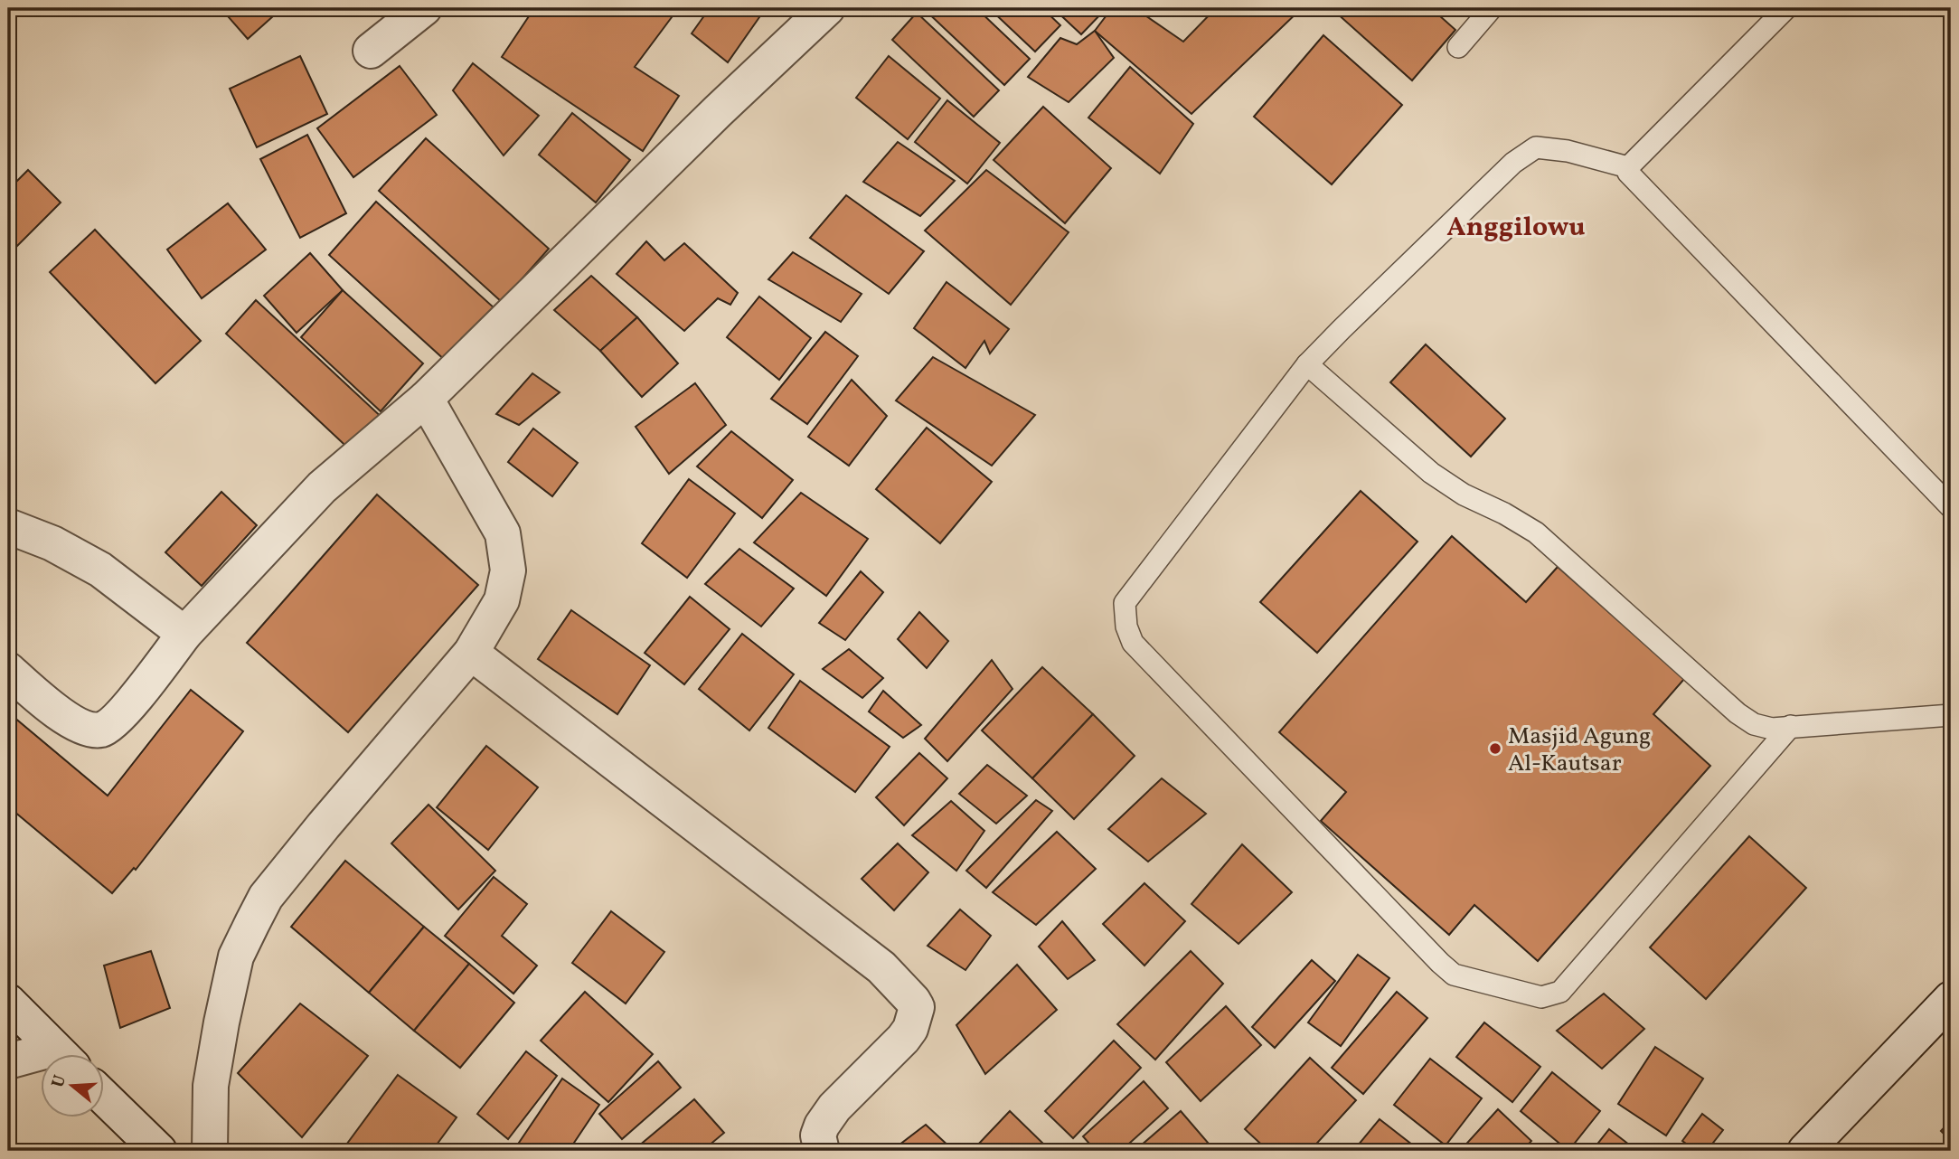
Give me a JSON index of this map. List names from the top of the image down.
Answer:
{
  "districts": ["Anggilowu"],
  "places": ["Masjid Agung Al-Kautsar"],
  "north": "left"
}
